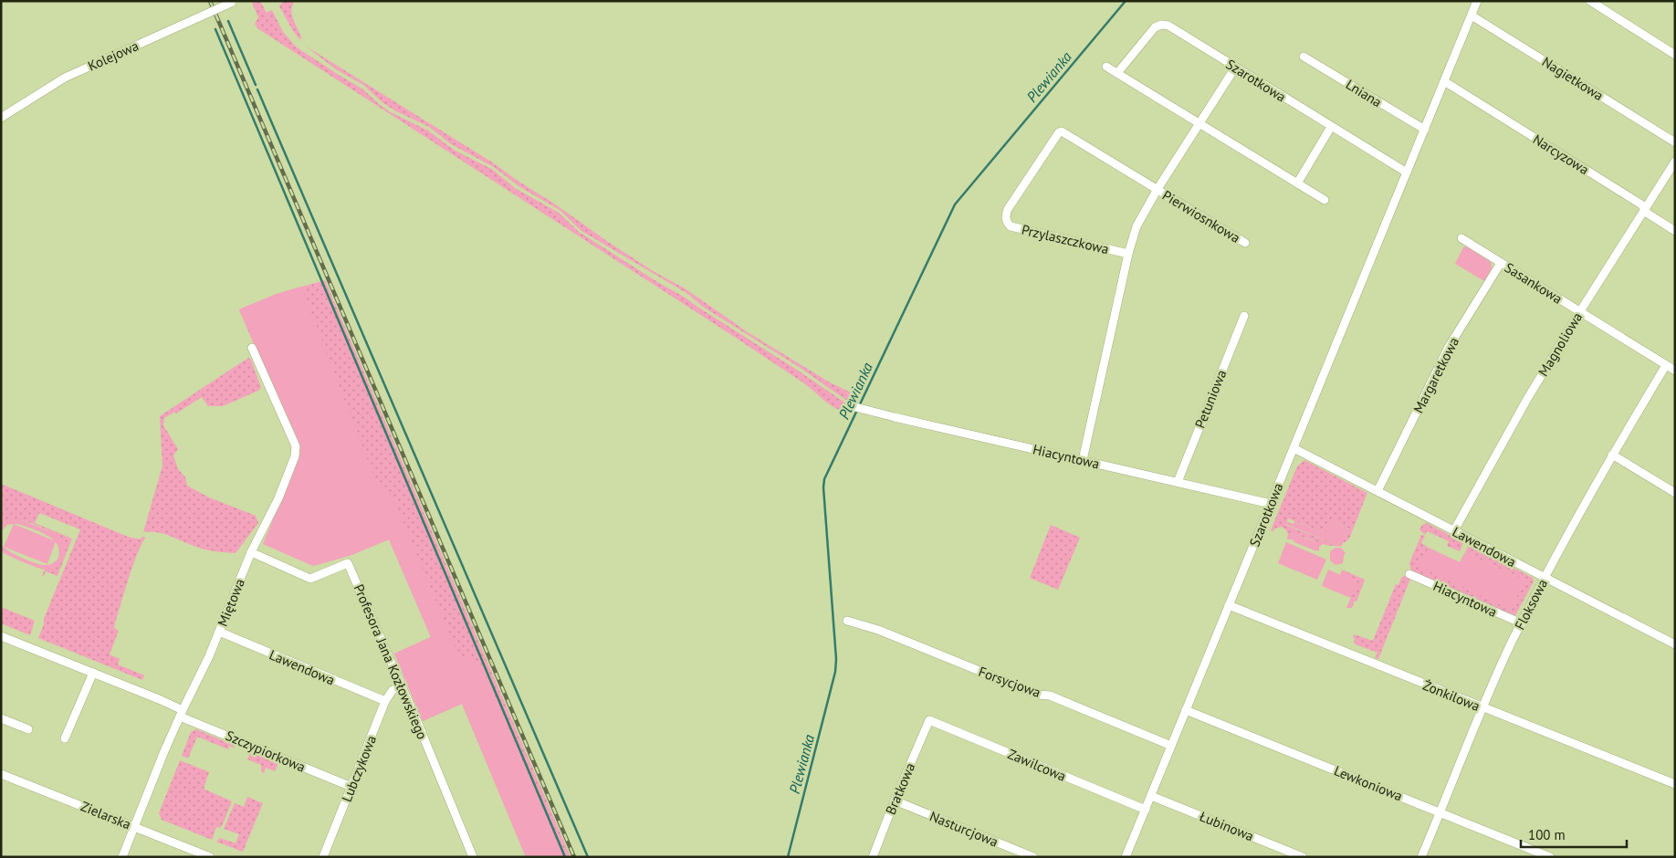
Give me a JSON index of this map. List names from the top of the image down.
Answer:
{
  "streets": {
    "street": [
      "Kolejowa",
      "Nagietkowa",
      "Szarotkowa",
      "Lniana",
      "Narcyzowa",
      "Pierwiosnkowa",
      "Przylaszczkowa",
      "Sasankowa",
      "Magnoliowa",
      "Margaretkowa",
      "Petuniowa",
      "Hiacyntowa",
      "Lawendowa",
      "Miętowa",
      "Floksowa",
      "Profesora Jana Kozłowskiego",
      "Forsycjowa",
      "Żonkilowa",
      "Szczypiorkowa",
      "Zawilcowa",
      "Lubczykowa",
      "Lewkoniowa",
      "Bratkowa",
      "Zielarska",
      "Łubinowa",
      "Nasturcjowa"
    ]
  },
  "crossings": [
    ["Nagietkowa", "Szarotkowa"],
    ["Szarotkowa", "Lniana"],
    ["Szarotkowa", "Narcyzowa"],
    ["Szarotkowa", "Przylaszczkowa"],
    ["Szarotkowa", "Hiacyntowa"],
    ["Szarotkowa", "Lawendowa"],
    ["Szarotkowa", "Forsycjowa"],
    ["Szarotkowa", "Żonkilowa"],
    ["Szarotkowa", "Zawilcowa"],
    ["Szarotkowa", "Lewkoniowa"],
    ["Szarotkowa", "Łubinowa"],
    ["Narcyzowa", "Magnoliowa"],
    ["Pierwiosnkowa", "Przylaszczkowa"],
    ["Przylaszczkowa", "Hiacyntowa"],
    ["Sasankowa", "Magnoliowa"],
    ["Sasankowa", "Margaretkowa"],
    ["Sasankowa", "Floksowa"],
    ["Magnoliowa", "Lawendowa"],
    ["Margaretkowa", "Lawendowa"],
    ["Petuniowa", "Hiacyntowa"],
    ["Hiacyntowa", "Floksowa"],
    ["Lawendowa", "Miętowa"],
    ["Lawendowa", "Floksowa"],
    ["Lawendowa", "Lubczykowa"],
    ["Miętowa", "Profesora Jana Kozłowskiego"],
    ["Miętowa", "Szczypiorkowa"],
    ["Miętowa", "Zielarska"],
    ["Floksowa", "Żonkilowa"],
    ["Floksowa", "Lewkoniowa"],
    ["Profesora Jana Kozłowskiego", "Lubczykowa"],
    ["Szczypiorkowa", "Lubczykowa"],
    ["Zawilcowa", "Bratkowa"],
    ["Bratkowa", "Nasturcjowa"]
  ],
  "water": ["Plewianka"],
  "scale_bar": "100 m"
}
